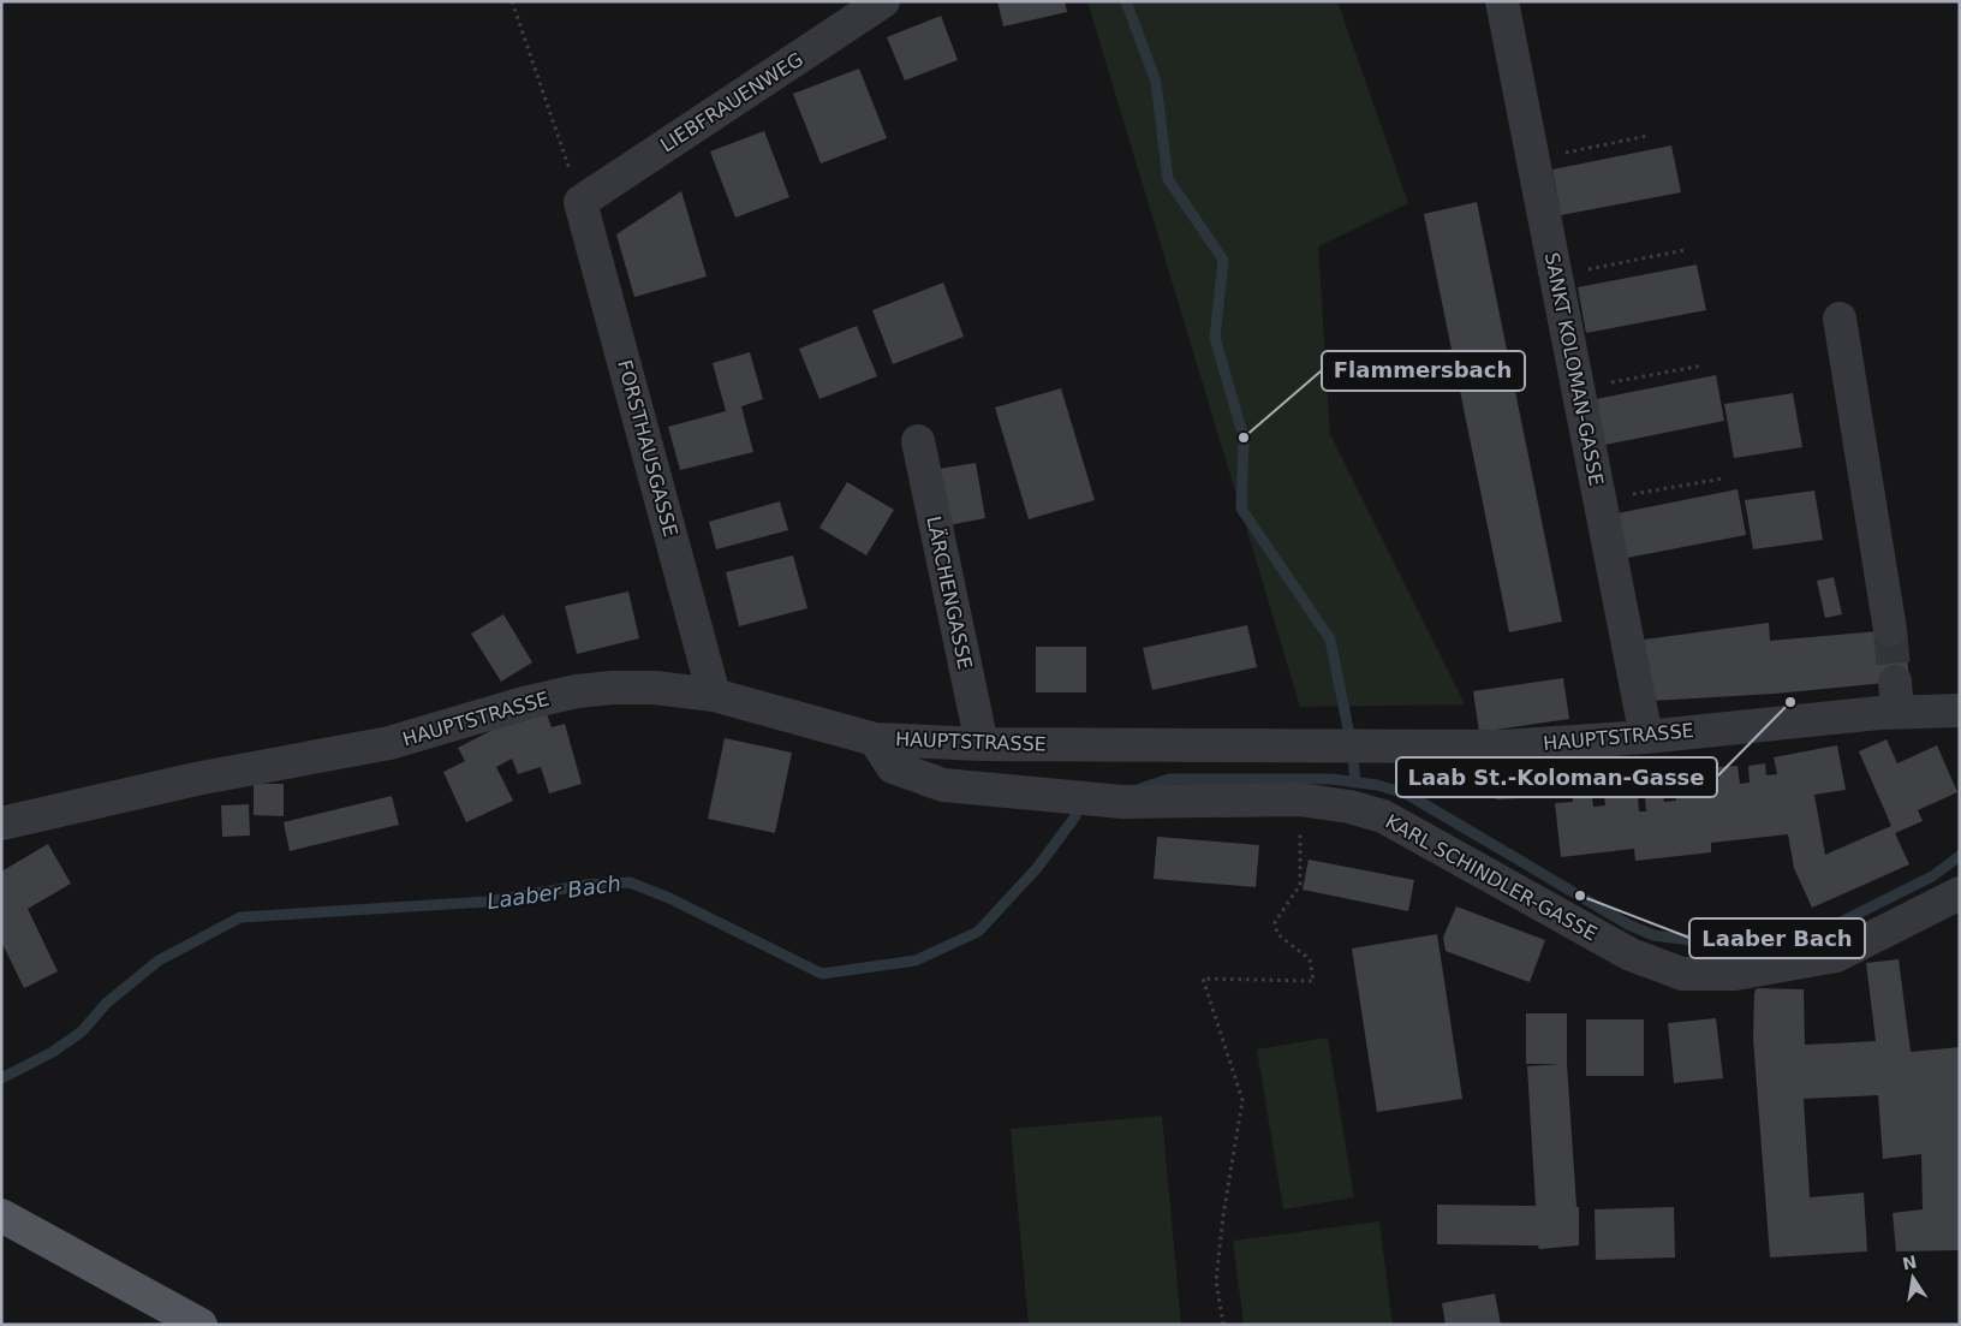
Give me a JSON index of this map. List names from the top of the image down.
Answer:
{
  "streets": {
    "street": [
      "LIEBFRAUENWEG",
      "SANKT KOLOMAN-GASSE",
      "FORSTHAUSGASSE",
      "LÄRCHENGASSE",
      "HAUPTSTRASSE",
      "KARL SCHINDLER-GASSE"
    ]
  },
  "crossings": [
    ["LIEBFRAUENWEG", "FORSTHAUSGASSE"],
    ["SANKT KOLOMAN-GASSE", "HAUPTSTRASSE"],
    ["FORSTHAUSGASSE", "HAUPTSTRASSE"],
    ["LÄRCHENGASSE", "HAUPTSTRASSE"],
    ["HAUPTSTRASSE", "KARL SCHINDLER-GASSE"]
  ],
  "water": ["Laaber Bach"],
  "places": ["Flammersbach", "Laab St.-Koloman-Gasse", "Laaber Bach"],
  "north": "top"
}
